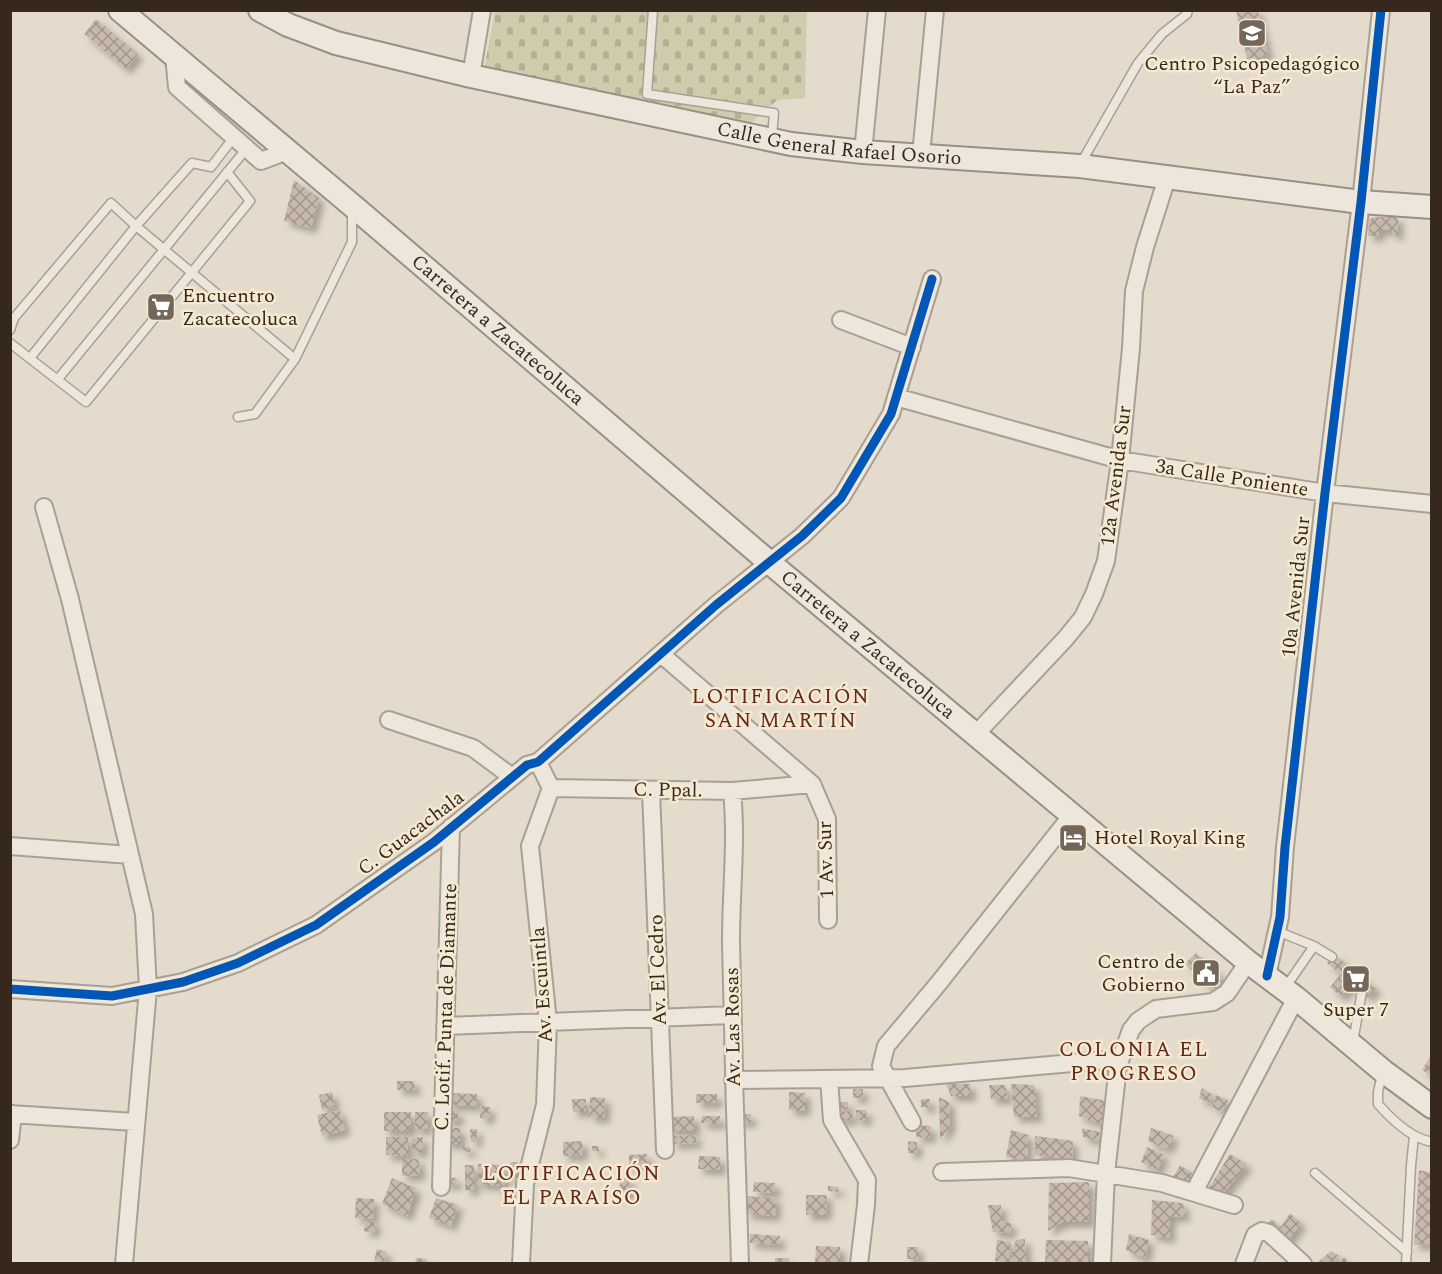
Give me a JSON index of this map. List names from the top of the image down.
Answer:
{
  "streets": {
    "main road": ["Calle General Rafael Osorio", "Carretera a Zacatecoluca"],
    "street": [
      "12a Avenida Sur",
      "3a Calle Poniente",
      "10a Avenida Sur",
      "C. Ppal.",
      "C. Guacachala",
      "1 Av. Sur",
      "Av. El Cedro",
      "Av. Escuintla",
      "C. Lotif. Punta de Diamante",
      "Av. Las Rosas"
    ]
  },
  "crossings": [
    ["Calle General Rafael Osorio", "12a Avenida Sur"],
    ["Calle General Rafael Osorio", "10a Avenida Sur"],
    ["Carretera a Zacatecoluca", "12a Avenida Sur"],
    ["Carretera a Zacatecoluca", "10a Avenida Sur"],
    ["Carretera a Zacatecoluca", "C. Guacachala"],
    ["12a Avenida Sur", "3a Calle Poniente"],
    ["3a Calle Poniente", "10a Avenida Sur"],
    ["3a Calle Poniente", "C. Guacachala"],
    ["C. Ppal.", "1 Av. Sur"],
    ["C. Ppal.", "Av. El Cedro"],
    ["C. Ppal.", "Av. Escuintla"],
    ["C. Ppal.", "Av. Las Rosas"],
    ["C. Guacachala", "1 Av. Sur"],
    ["C. Guacachala", "C. Lotif. Punta de Diamante"]
  ],
  "districts": ["LOTIFICACIÓN SAN MARTÍN", "COLONIA EL PROGRESO", "LOTIFICACIÓN EL PARAÍSO"],
  "places": {
    "school or university": ["Centro Psicopedagógico “La Paz”"],
    "supermarket": ["Encuentro Zacatecoluca", "Super 7"],
    "hotel": ["Hotel Royal King"],
    "public building": ["Centro de Gobierno"]
  }
}
